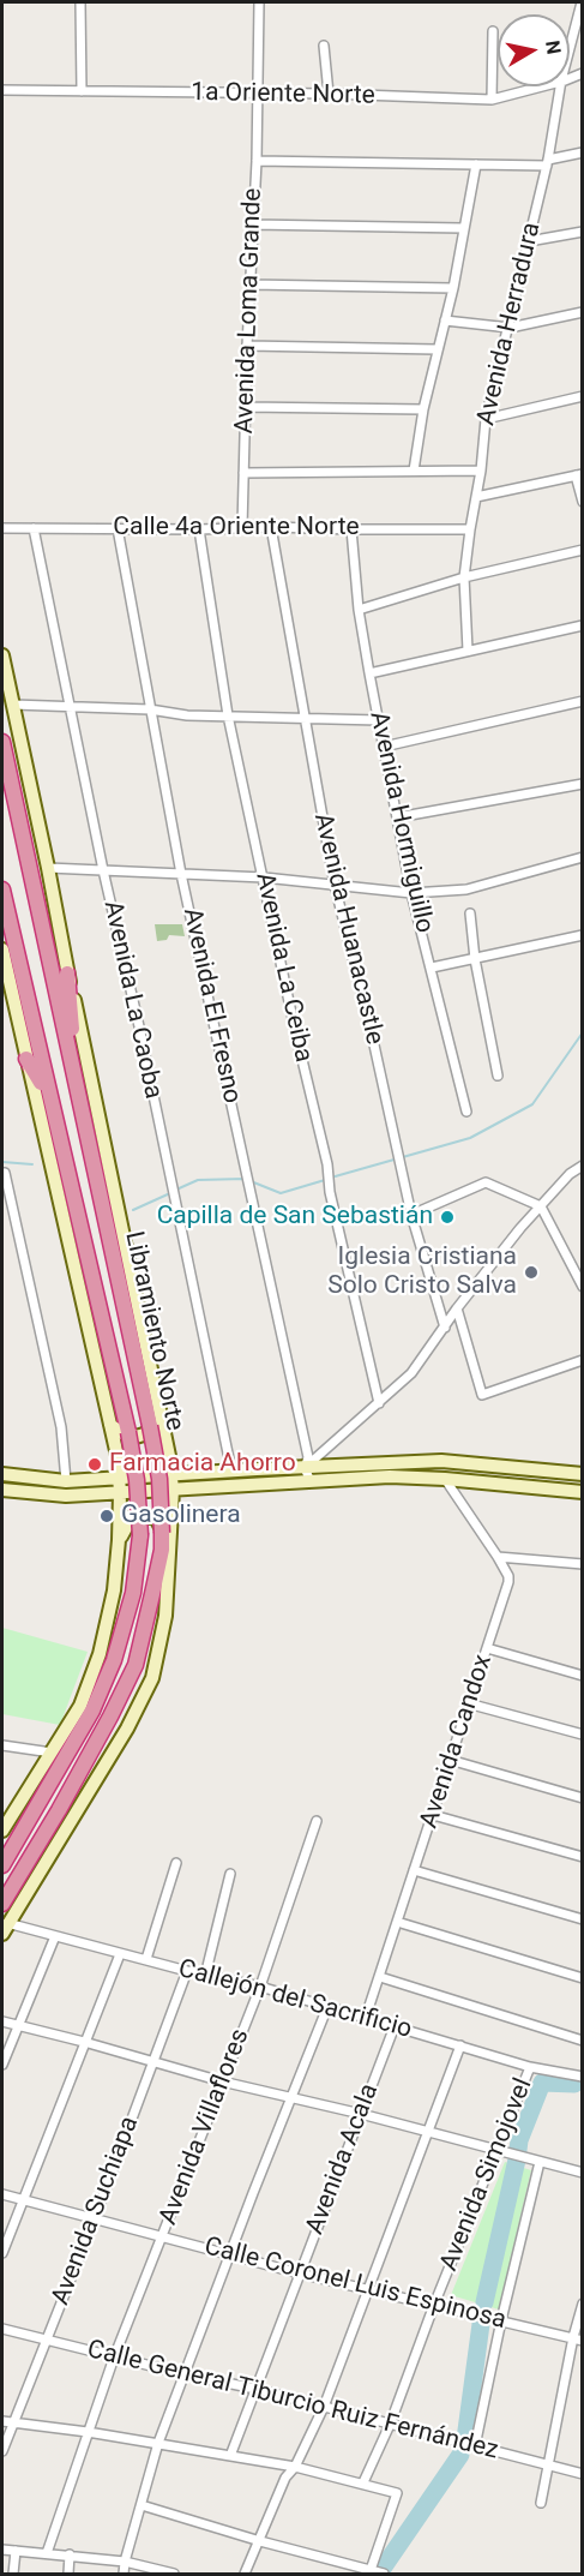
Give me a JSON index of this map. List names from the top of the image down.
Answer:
{
  "streets": {
    "highway": ["Libramiento Norte"],
    "street": [
      "1a Oriente Norte",
      "Avenida Loma Grande",
      "Avenida Herradura",
      "Calle 4a Oriente Norte",
      "Avenida Hormiguillo",
      "Avenida Huanacastle",
      "Avenida La Ceiba",
      "Avenida La Caoba",
      "Avenida El Fresno",
      "Avenida Candox",
      "Callejón del Sacrificio",
      "Avenida Villaflores",
      "Avenida Acala",
      "Avenida Simojovel",
      "Avenida Suchiapa",
      "Calle Coronel Luis Espinosa",
      "Calle General Tiburcio Ruiz Fernández"
    ]
  },
  "crossings": [
    ["1a Oriente Norte", "Avenida Loma Grande"],
    ["Avenida Loma Grande", "Calle 4a Oriente Norte"],
    ["Avenida Herradura", "Calle 4a Oriente Norte"],
    ["Calle 4a Oriente Norte", "Avenida Hormiguillo"],
    ["Calle 4a Oriente Norte", "Avenida Huanacastle"],
    ["Calle 4a Oriente Norte", "Avenida La Ceiba"],
    ["Calle 4a Oriente Norte", "Avenida La Caoba"],
    ["Calle 4a Oriente Norte", "Avenida El Fresno"],
    ["Avenida Candox", "Callejón del Sacrificio"],
    ["Callejón del Sacrificio", "Avenida Villaflores"],
    ["Callejón del Sacrificio", "Avenida Acala"],
    ["Callejón del Sacrificio", "Avenida Simojovel"],
    ["Callejón del Sacrificio", "Avenida Suchiapa"],
    ["Avenida Villaflores", "Calle Coronel Luis Espinosa"],
    ["Avenida Villaflores", "Calle General Tiburcio Ruiz Fernández"],
    ["Avenida Acala", "Calle Coronel Luis Espinosa"],
    ["Avenida Acala", "Calle General Tiburcio Ruiz Fernández"],
    ["Avenida Simojovel", "Calle Coronel Luis Espinosa"],
    ["Avenida Simojovel", "Calle General Tiburcio Ruiz Fernández"],
    ["Avenida Suchiapa", "Calle Coronel Luis Espinosa"],
    ["Avenida Suchiapa", "Calle General Tiburcio Ruiz Fernández"]
  ],
  "places": [
    "Capilla de San Sebastián",
    "Iglesia Cristiana Solo Cristo Salva",
    "Farmacia Ahorro",
    "Gasolinera"
  ],
  "north": "right"
}
